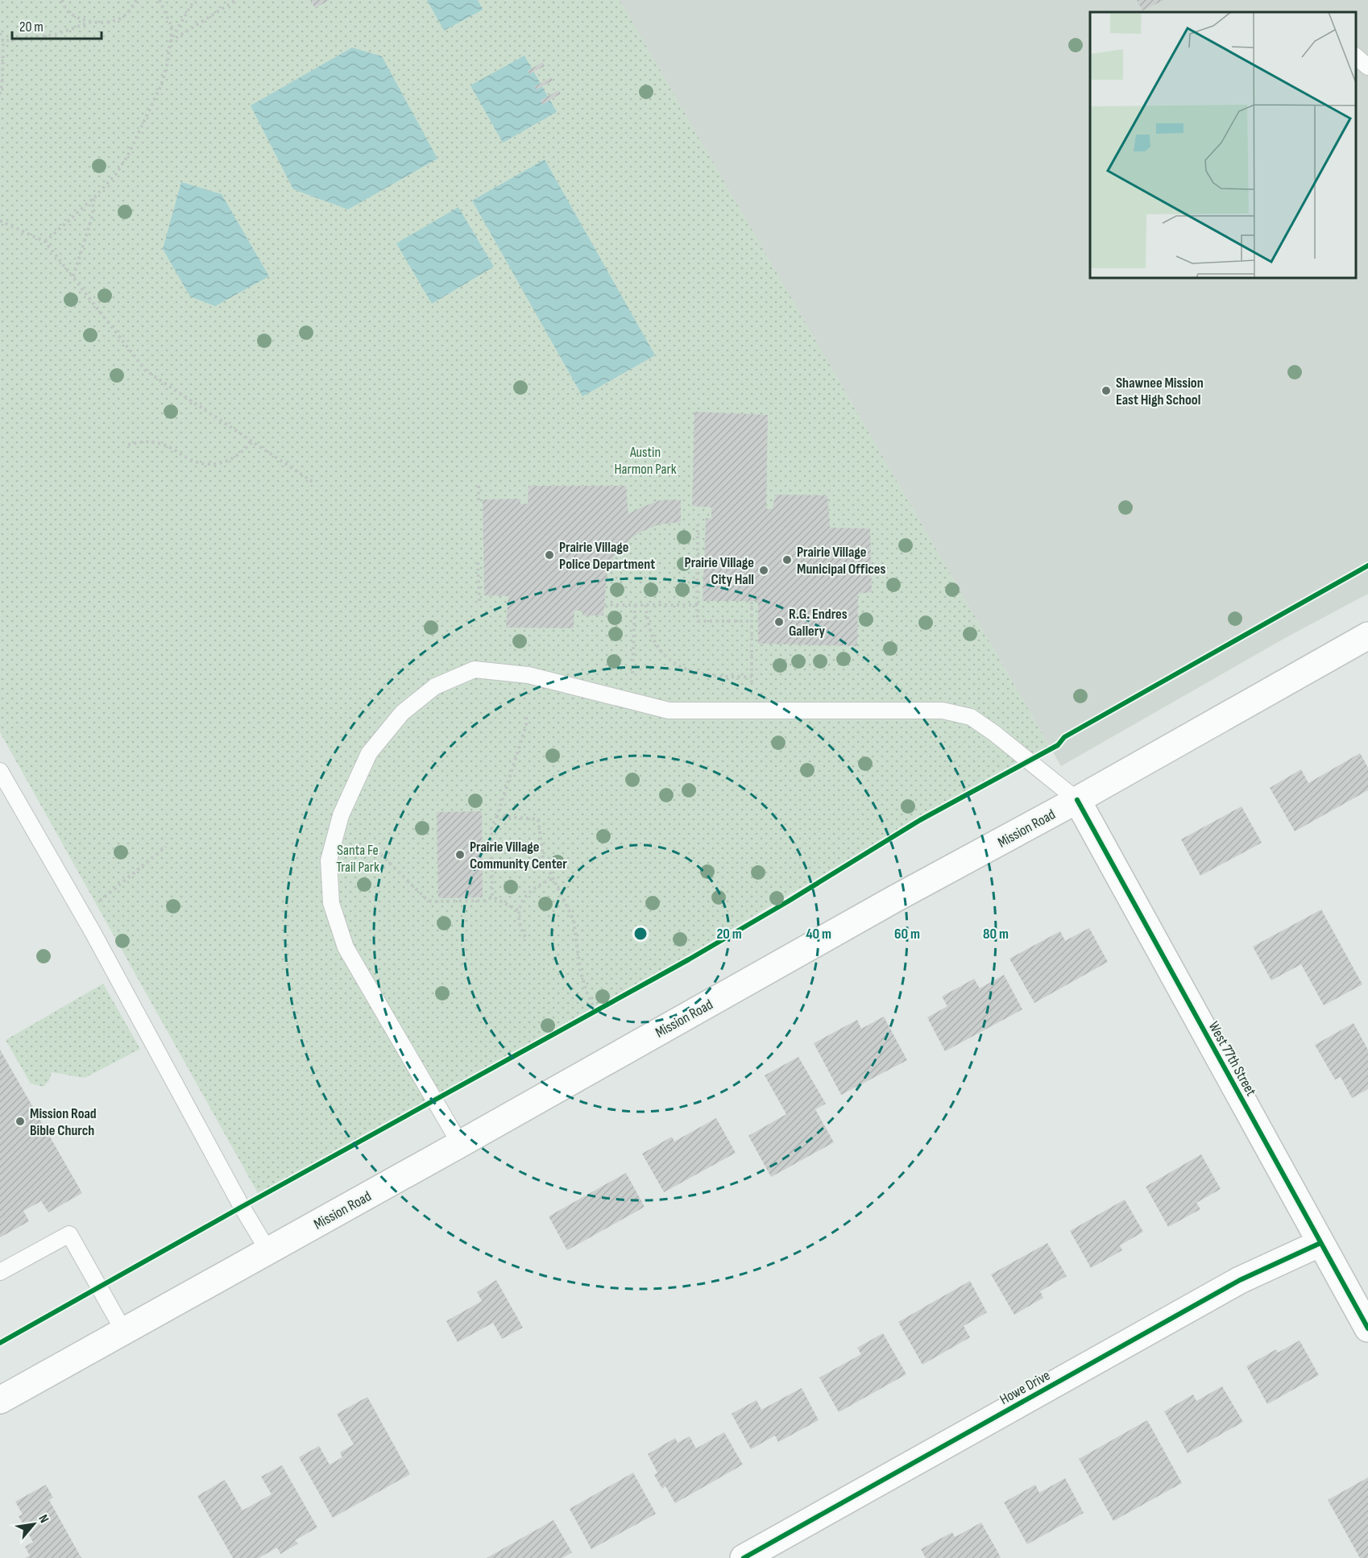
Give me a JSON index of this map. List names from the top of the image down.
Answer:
{
  "streets": {
    "main road": ["Mission Road", "West 77th Street", "Howe Drive"]
  },
  "crossings": [
    ["Mission Road", "West 77th Street"],
    ["West 77th Street", "Howe Drive"]
  ],
  "parks": ["Austin Harmon Park", "Santa Fe Trail Park"],
  "places": [
    "Shawnee Mission East High School",
    "Prairie Village Police Department",
    "Prairie Village Municipal Offices",
    "Prairie Village City Hall",
    "R.G. Endres Gallery",
    "Prairie Village Community Center",
    "Mission Road Bible Church"
  ],
  "scale_bar": "20 m",
  "north": "top right",
  "rings": [
    "20 m",
    "40 m",
    "60 m",
    "80 m"
  ]
}
